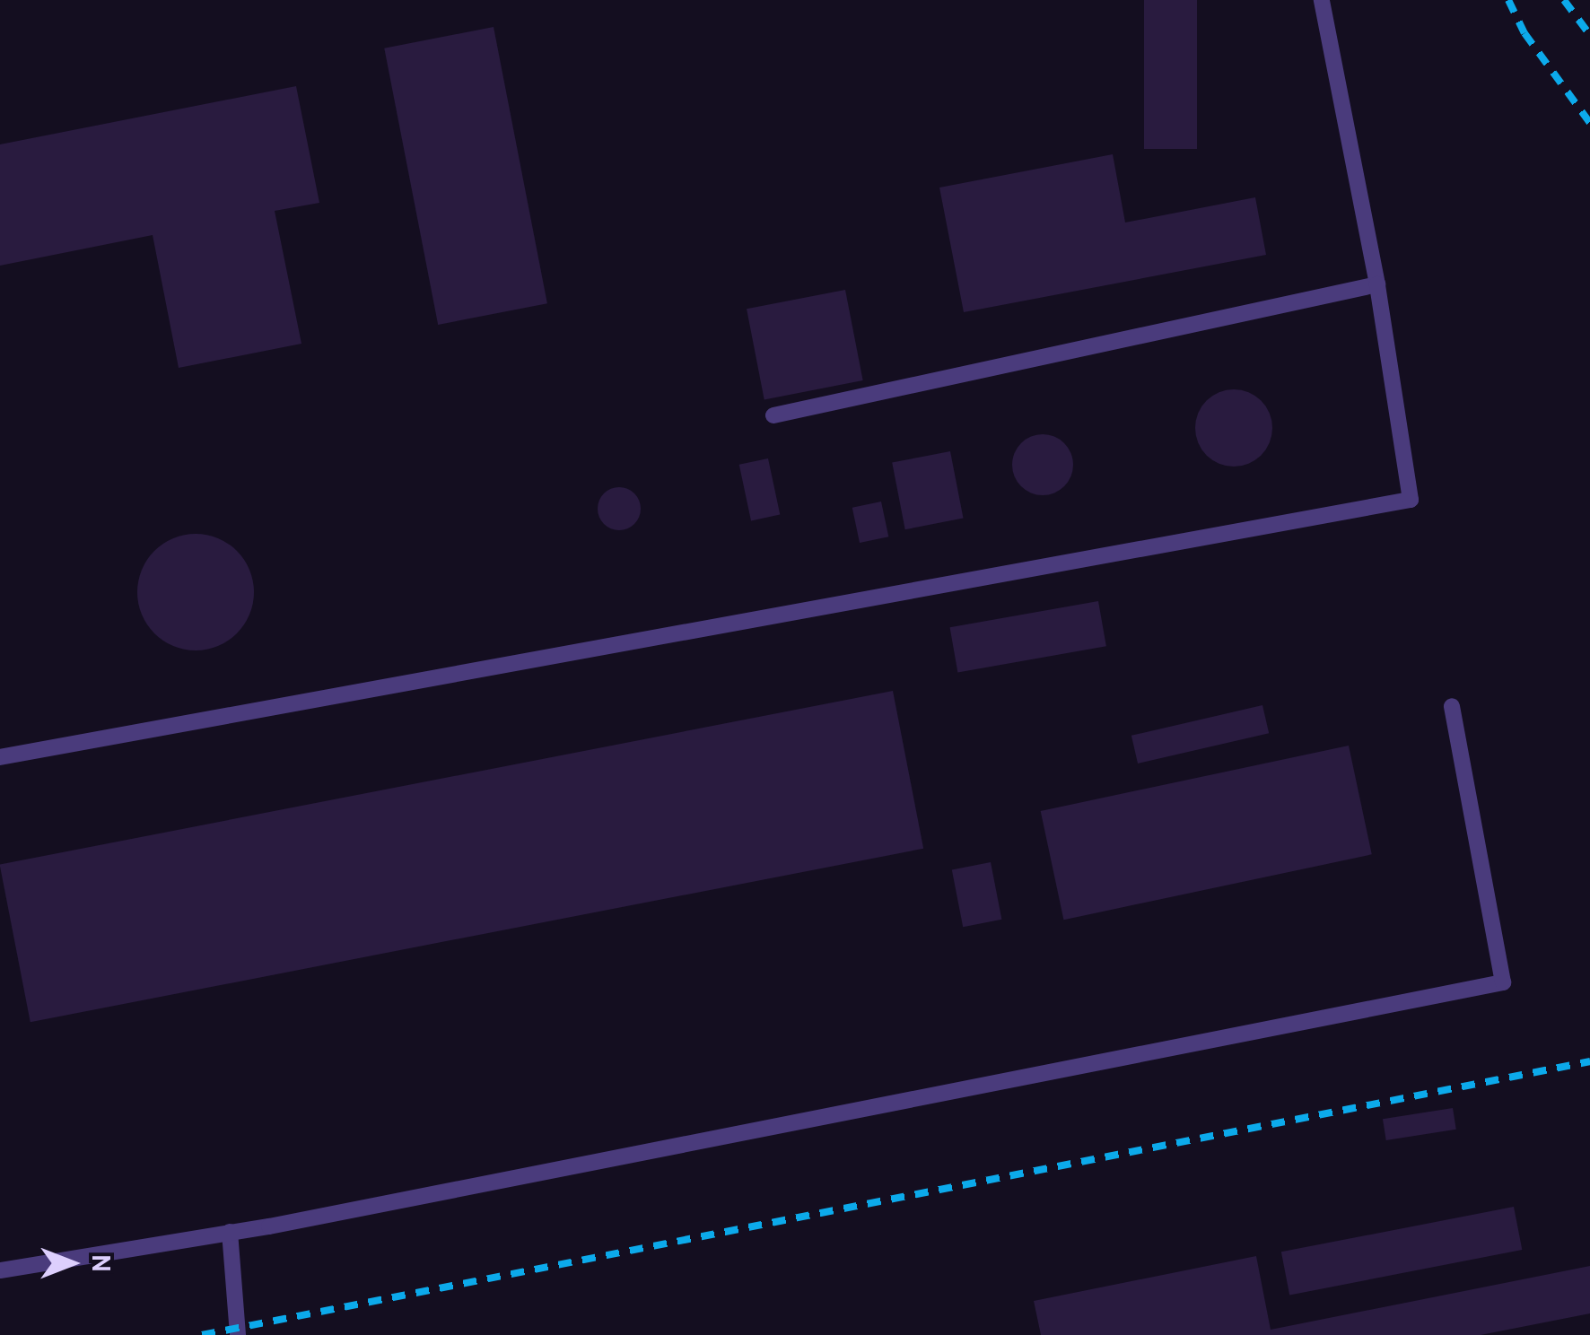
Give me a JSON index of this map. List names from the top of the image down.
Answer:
{
  "north": "right"
}
